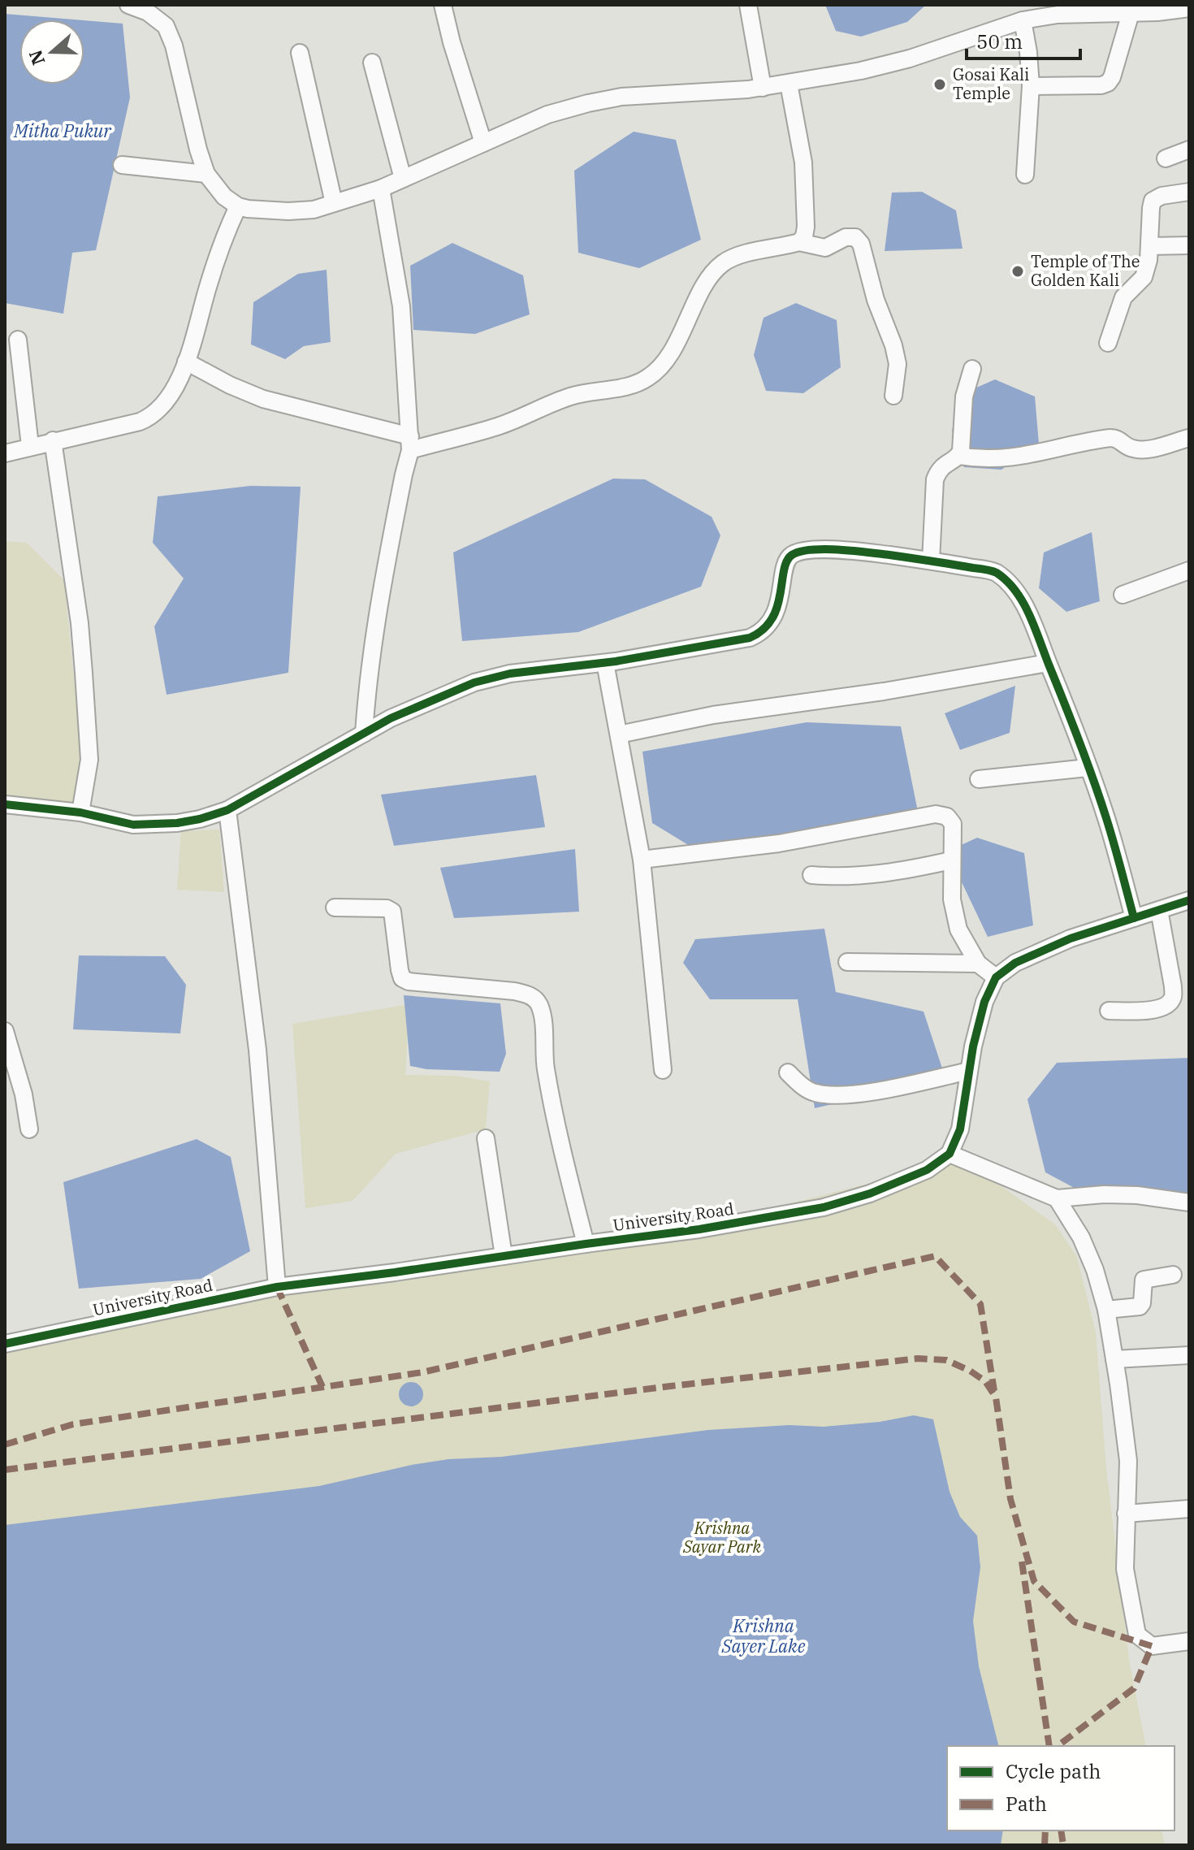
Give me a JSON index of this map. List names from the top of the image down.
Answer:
{
  "streets": {
    "street": ["University Road"]
  },
  "water": ["Mitha Pukur", "Krishna Sayer Lake"],
  "parks": ["Krishna Sayar Park"],
  "places": ["Gosai Kali Temple", "Temple of The Golden Kali"],
  "legend": ["Cycle path", "Path"],
  "scale_bar": "50 m",
  "north": "left"
}
